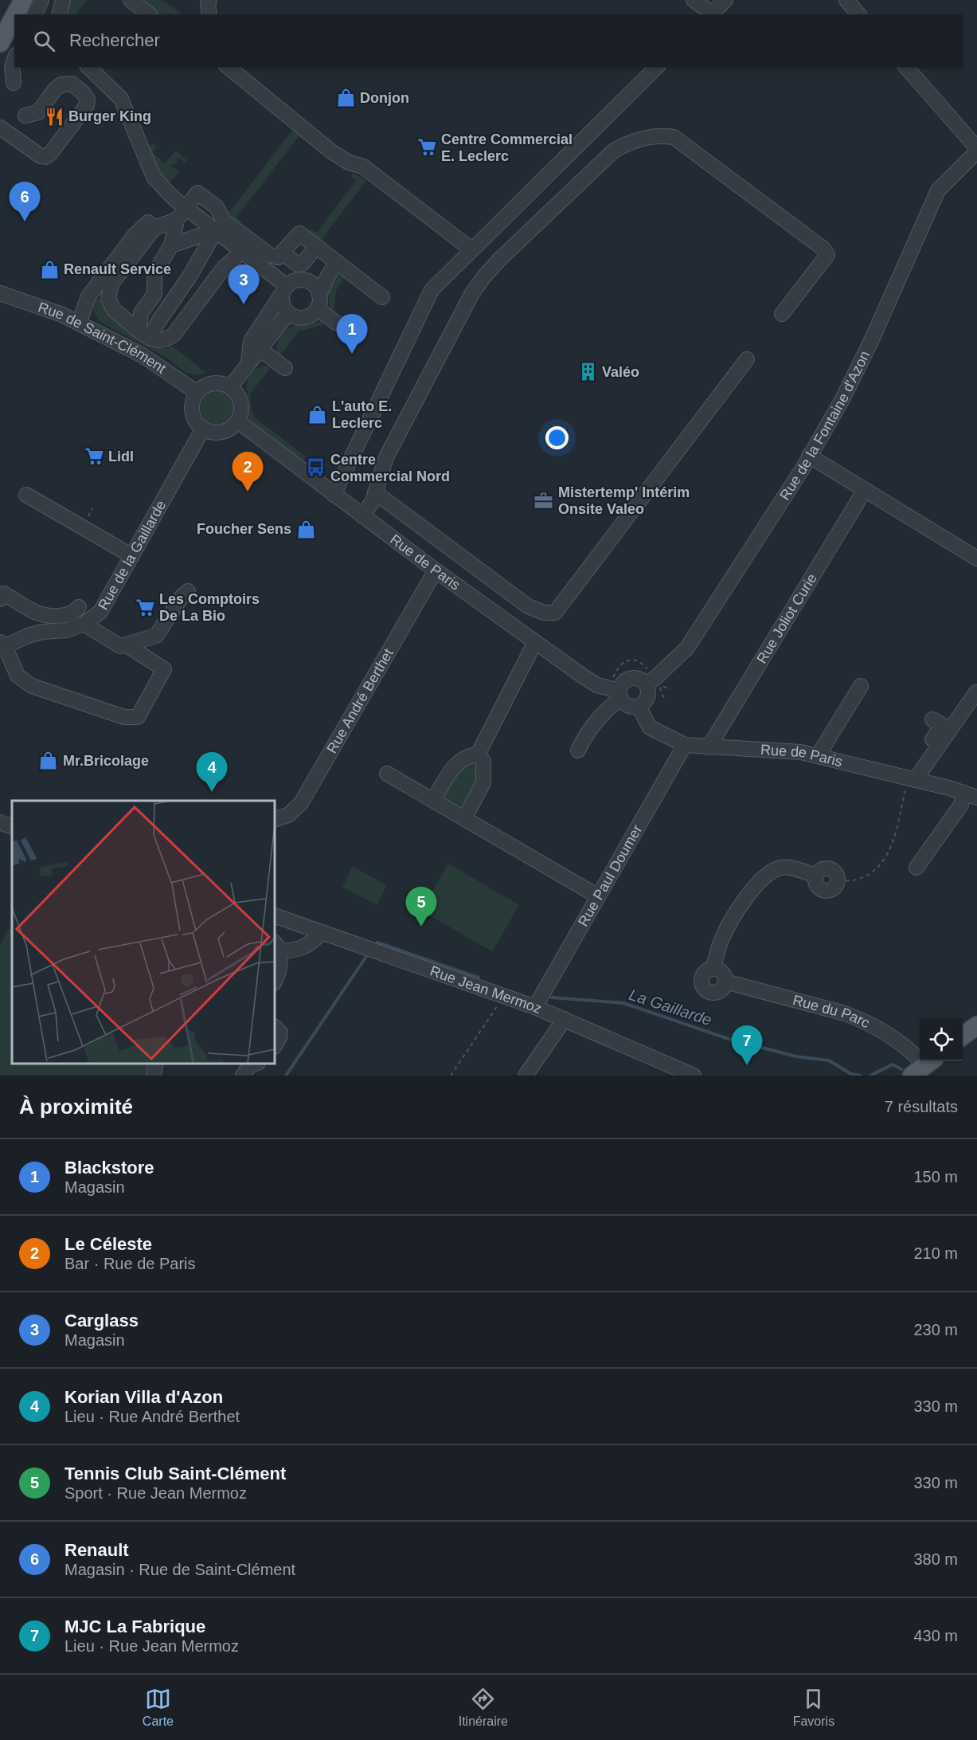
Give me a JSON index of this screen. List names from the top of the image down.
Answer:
{
  "streets": {
    "street": [
      "Rue de Saint-Clément",
      "Rue de la Fontaine d'Azon",
      "Rue de la Gaillarde",
      "Rue de Paris",
      "Rue Joliot Curie",
      "Rue André Berthet",
      "Rue Paul Doumer",
      "Rue Jean Mermoz",
      "Rue du Parc"
    ]
  },
  "crossings": [
    ["Rue de Saint-Clément", "Rue de la Gaillarde"],
    ["Rue de la Fontaine d'Azon", "Rue de Paris"],
    ["Rue de Paris", "Rue Joliot Curie"],
    ["Rue de Paris", "Rue André Berthet"],
    ["Rue de Paris", "Rue Paul Doumer"],
    ["Rue Paul Doumer", "Rue Jean Mermoz"]
  ],
  "water": ["La Gaillarde"],
  "places": {
    "shop": [
      "Donjon",
      "Renault Service",
      "L'auto E. Leclerc",
      "Foucher Sens",
      "Mr.Bricolage"
    ],
    "restaurant": ["Burger King"],
    "supermarket": ["Centre Commercial E. Leclerc", "Lidl", "Les Comptoirs De La Bio"],
    "building": ["Valéo"],
    "bus stop": ["Centre Commercial Nord"],
    "office": ["Mistertemp' Intérim Onsite Valeo"]
  },
  "page": {
    "search": "Rechercher",
    "pins": [
      "6",
      "3",
      "1",
      "2",
      "4",
      "5",
      "7"
    ],
    "heading": ["À proximité", "7 résultats"],
    "list": [
      {
        "mark": "1",
        "name": "Blackstore",
        "note": "Magasin",
        "value": "150 m"
      },
      {
        "mark": "2",
        "name": "Le Céleste",
        "note": "Bar · Rue de Paris",
        "value": "210 m"
      },
      {
        "mark": "3",
        "name": "Carglass",
        "note": "Magasin",
        "value": "230 m"
      },
      {
        "mark": "4",
        "name": "Korian Villa d'Azon",
        "note": "Lieu · Rue André Berthet",
        "value": "330 m"
      },
      {
        "mark": "5",
        "name": "Tennis Club Saint-Clément",
        "note": "Sport · Rue Jean Mermoz",
        "value": "330 m"
      },
      {
        "mark": "6",
        "name": "Renault",
        "note": "Magasin · Rue de Saint-Clément",
        "value": "380 m"
      },
      {
        "mark": "7",
        "name": "MJC La Fabrique",
        "note": "Lieu · Rue Jean Mermoz",
        "value": "430 m"
      }
    ],
    "nav": ["Carte", "Itinéraire", "Favoris"]
  }
}
